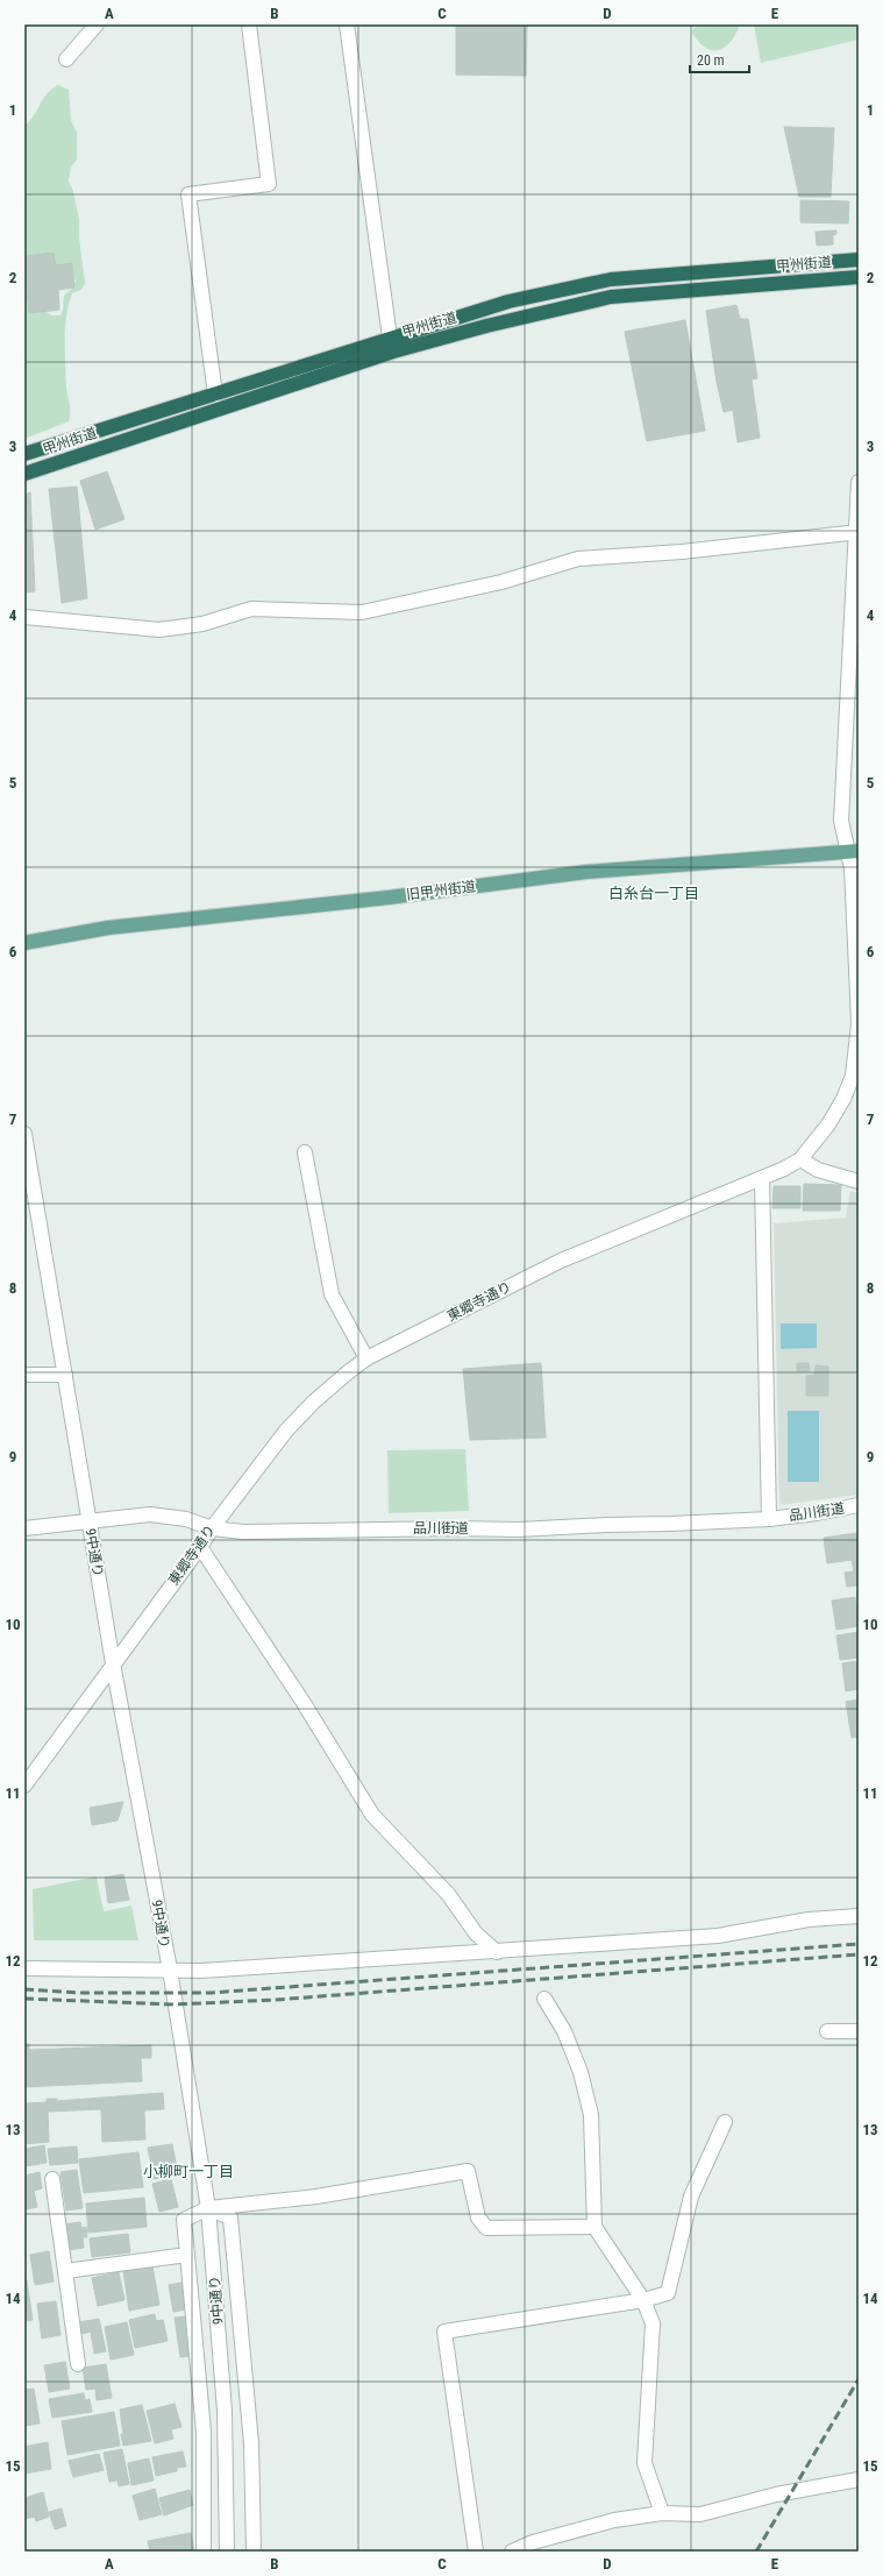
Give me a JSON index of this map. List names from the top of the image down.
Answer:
{
  "streets": {
    "highway": ["甲州街道"],
    "main road": ["旧甲州街道"],
    "street": ["東郷寺通り", "品川街道", "9中通り"]
  },
  "crossings": [
    ["旧甲州街道", "東郷寺通り"],
    ["東郷寺通り", "品川街道"],
    ["東郷寺通り", "9中通り"],
    ["品川街道", "9中通り"]
  ],
  "districts": ["白糸台一丁目", "小柳町一丁目"],
  "scale_bar": "20 m",
  "grid": {
    "columns": [
      "A",
      "B",
      "C",
      "D",
      "E"
    ],
    "rows": [
      "1",
      "2",
      "3",
      "4",
      "5",
      "6",
      "7",
      "8",
      "9",
      "10",
      "11",
      "12",
      "13",
      "14",
      "15"
    ]
  }
}
